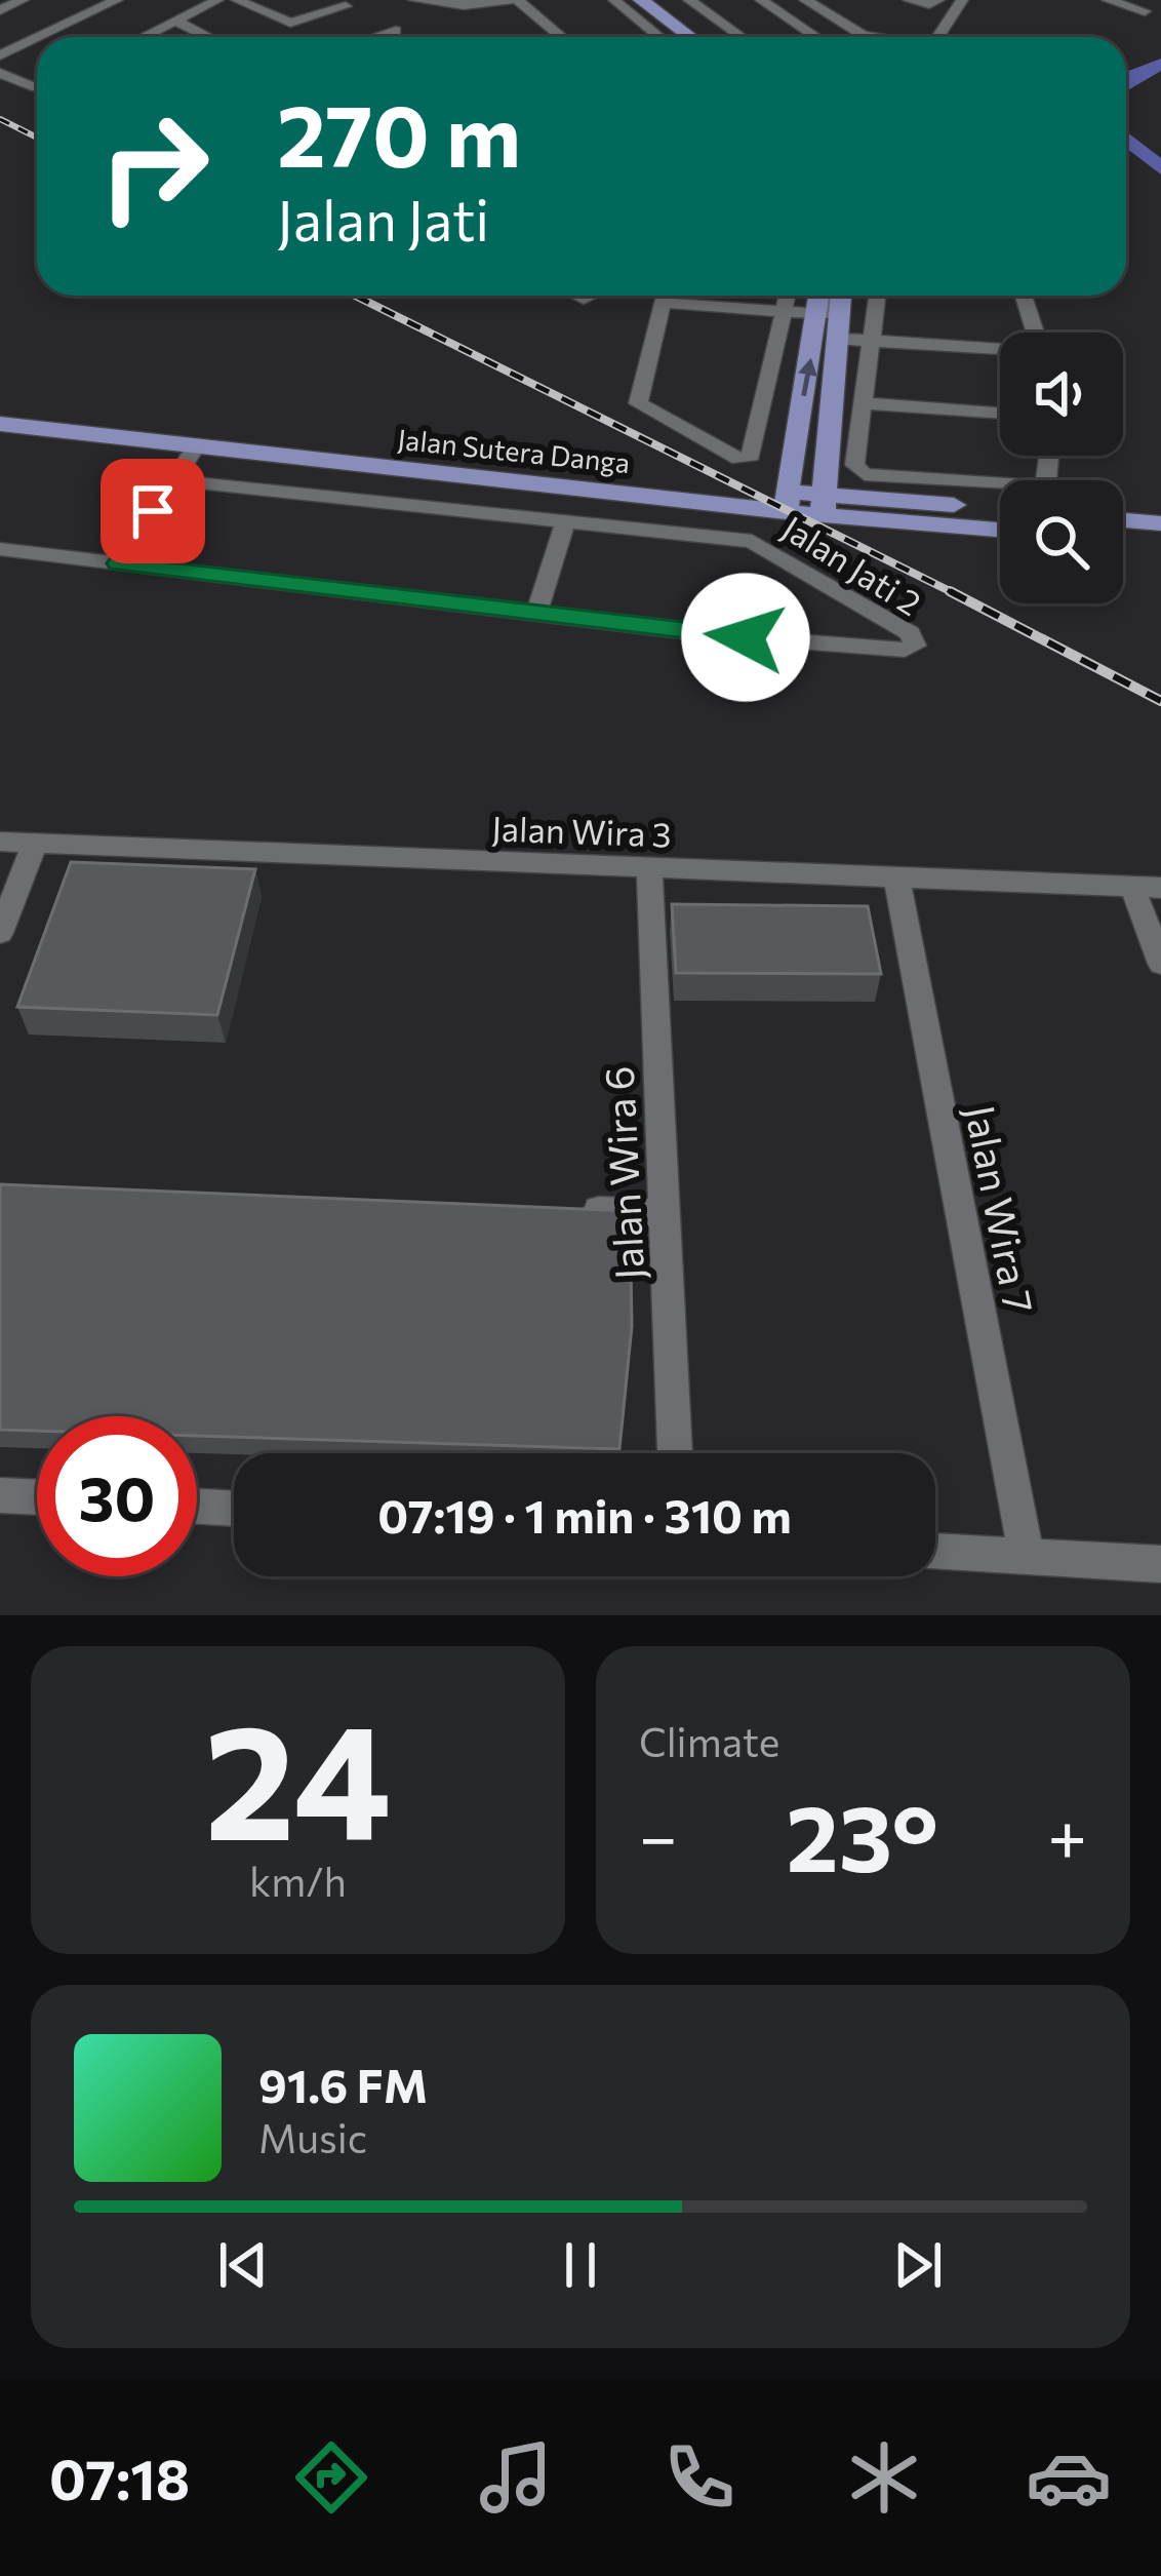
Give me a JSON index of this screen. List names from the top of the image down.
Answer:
{
  "streets": {
    "main road": ["Jalan Sutera Danga"],
    "street": [
      "Jalan Jati 2",
      "Jalan Wira 3",
      "Jalan Wira 6",
      "Jalan Wira 7"
    ]
  },
  "crossings": [
    ["Jalan Wira 3", "Jalan Wira 6"],
    ["Jalan Wira 3", "Jalan Wira 7"]
  ],
  "page": {
    "turn": ["270 m", "Jalan Jati"],
    "limit": "30",
    "trip": "07:19 · 1 min · 310 m",
    "tile": [
      ["24", "km/h"],
      "Climate"
    ],
    "heat": ["−", "23°", "+"],
    "song": ["91.6 FM", "Music"],
    "tabs": "07:18"
  }
}
